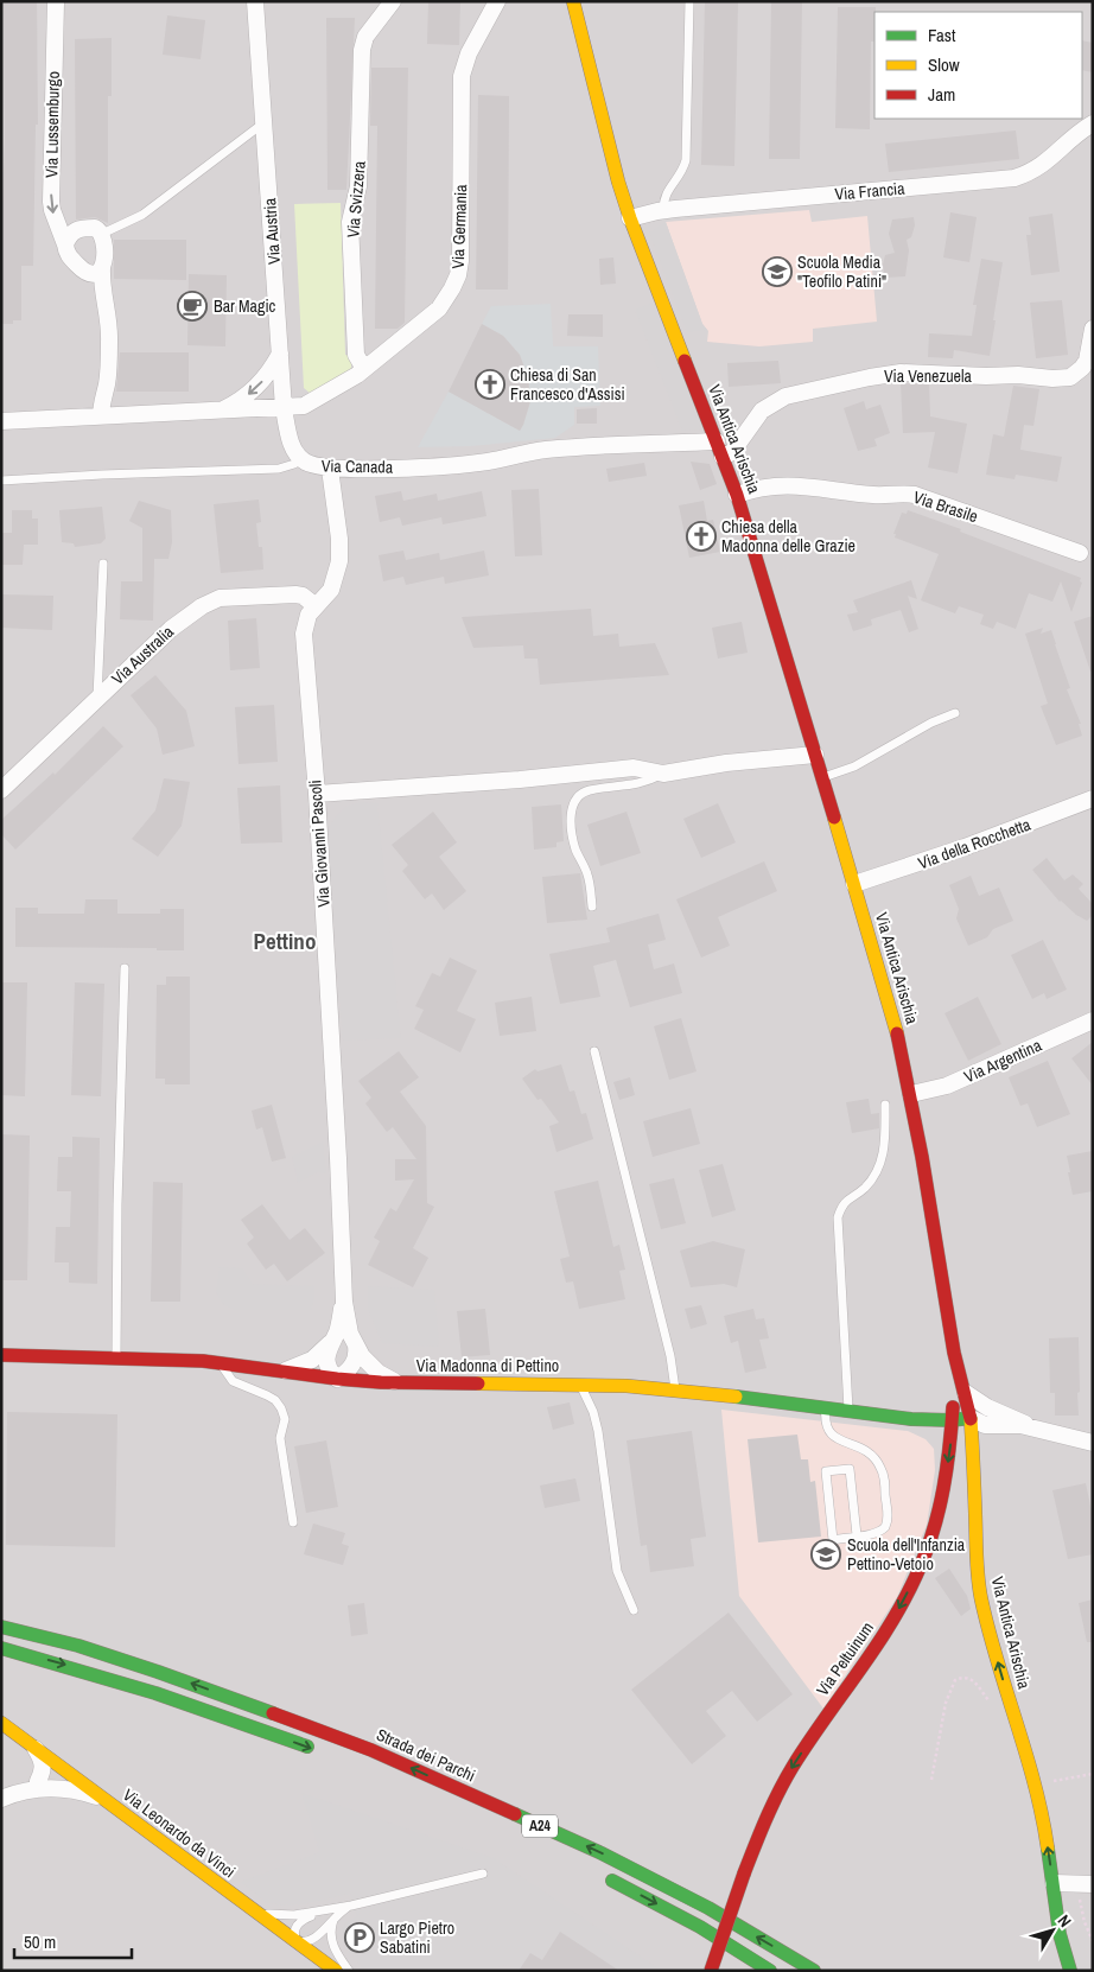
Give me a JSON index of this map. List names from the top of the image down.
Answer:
{
  "streets": {
    "main road": [
      "Via Antica Arischia",
      "Via Madonna di Pettino",
      "Via Peltuinum",
      "Strada dei Parchi",
      "A24",
      "Via Leonardo da Vinci"
    ],
    "street": [
      "Via Lussemburgo",
      "Via Francia",
      "Via Svizzera",
      "Via Germania",
      "Via Austria",
      "Via Venezuela",
      "Via Canada",
      "Via Brasile",
      "Via Australia",
      "Via Giovanni Pascoli",
      "Via della Rocchetta",
      "Via Argentina"
    ]
  },
  "crossings": [
    ["Via Lussemburgo", "Via Germania"],
    ["Via Francia", "Via Antica Arischia"],
    ["Via Svizzera", "Via Germania"],
    ["Via Germania", "Via Austria"],
    ["Via Austria", "Via Canada"],
    ["Via Venezuela", "Via Antica Arischia"],
    ["Via Venezuela", "Via Canada"],
    ["Via Antica Arischia", "Via Canada"],
    ["Via Antica Arischia", "Via Brasile"],
    ["Via Antica Arischia", "Via della Rocchetta"],
    ["Via Antica Arischia", "Via Argentina"],
    ["Via Antica Arischia", "Via Madonna di Pettino"],
    ["Via Antica Arischia", "Via Peltuinum"],
    ["Via Canada", "Via Giovanni Pascoli"],
    ["Via Australia", "Via Giovanni Pascoli"],
    ["Via Giovanni Pascoli", "Via Madonna di Pettino"],
    ["Via Madonna di Pettino", "Via Peltuinum"]
  ],
  "one_way": ["Via Lussemburgo", "Via Peltuinum"],
  "districts": ["Pettino"],
  "places": {
    "school or university": ["Scuola Media \"Teofilo Patini\"", "Scuola dell'Infanzia Pettino-Vetoio"],
    "cafe": ["Bar Magic"],
    "church": ["Chiesa di San Francesco d'Assisi", "Chiesa della Madonna delle Grazie"],
    "parking": ["Largo Pietro Sabatini"]
  },
  "legend": ["Fast", "Slow", "Jam"],
  "scale_bar": "50 m",
  "north": "top right"
}
